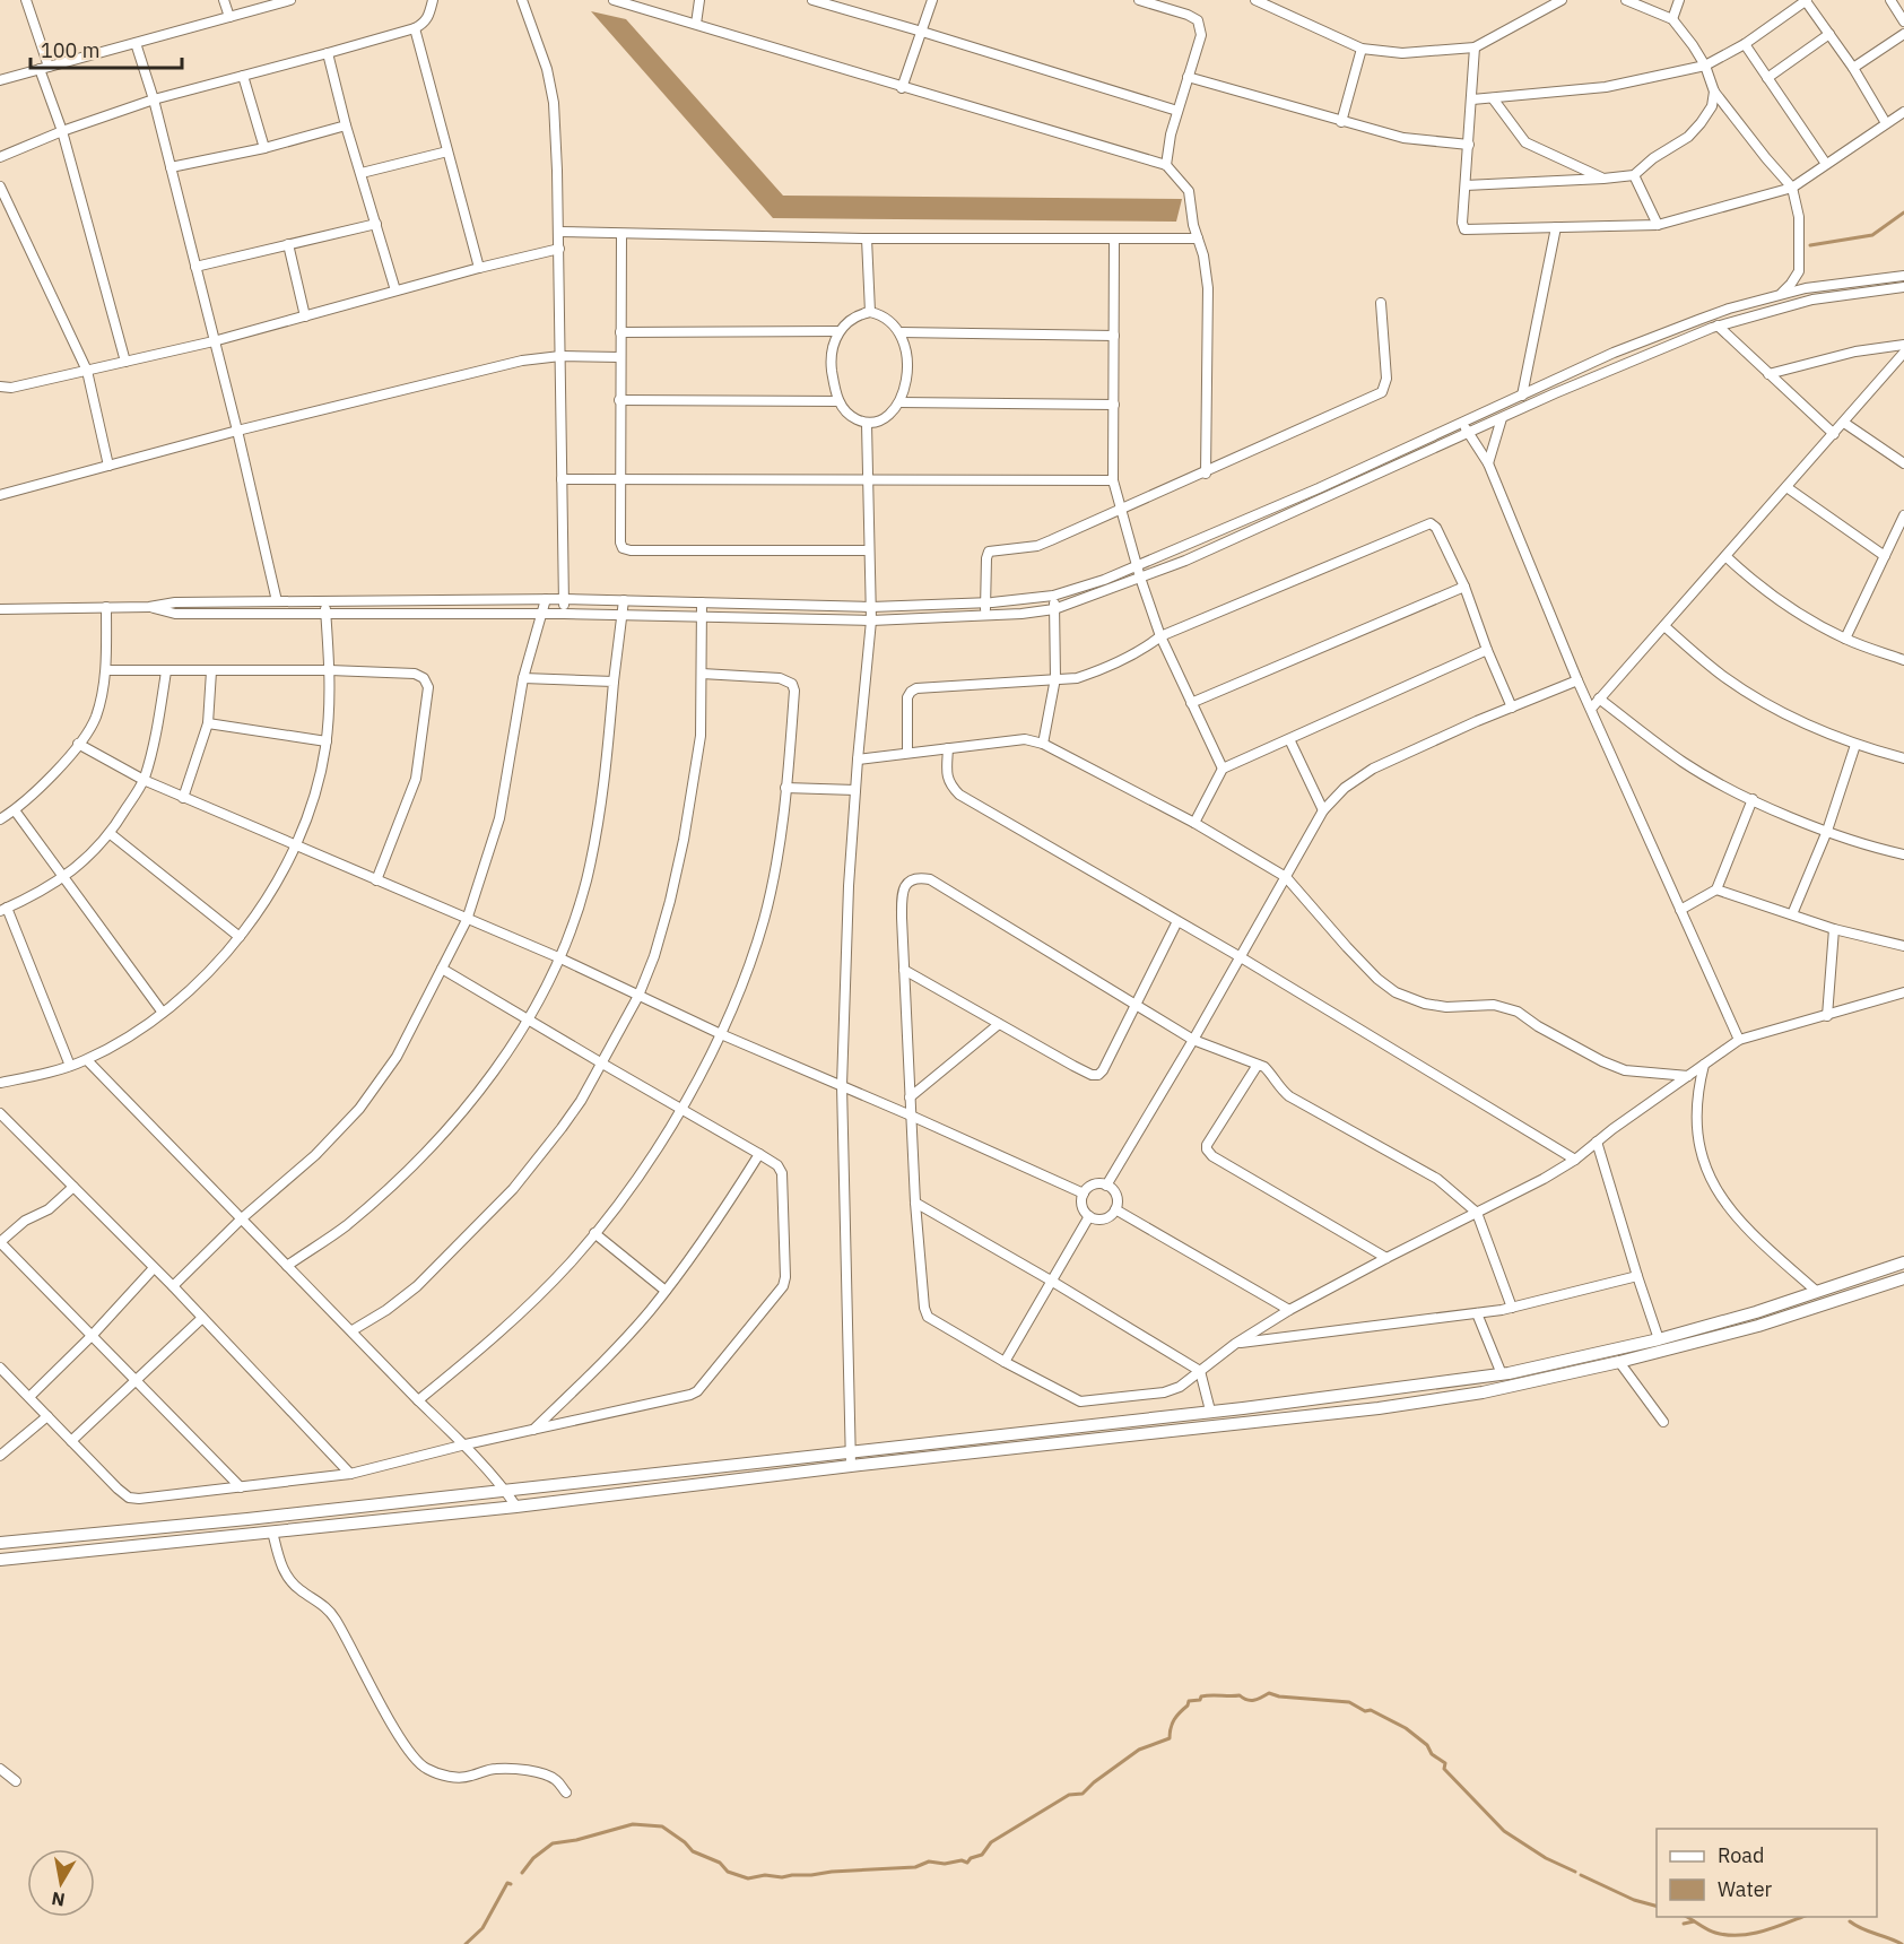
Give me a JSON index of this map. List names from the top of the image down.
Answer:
{
  "legend": ["Road", "Water"],
  "scale_bar": "100 m",
  "north": "bottom"
}
